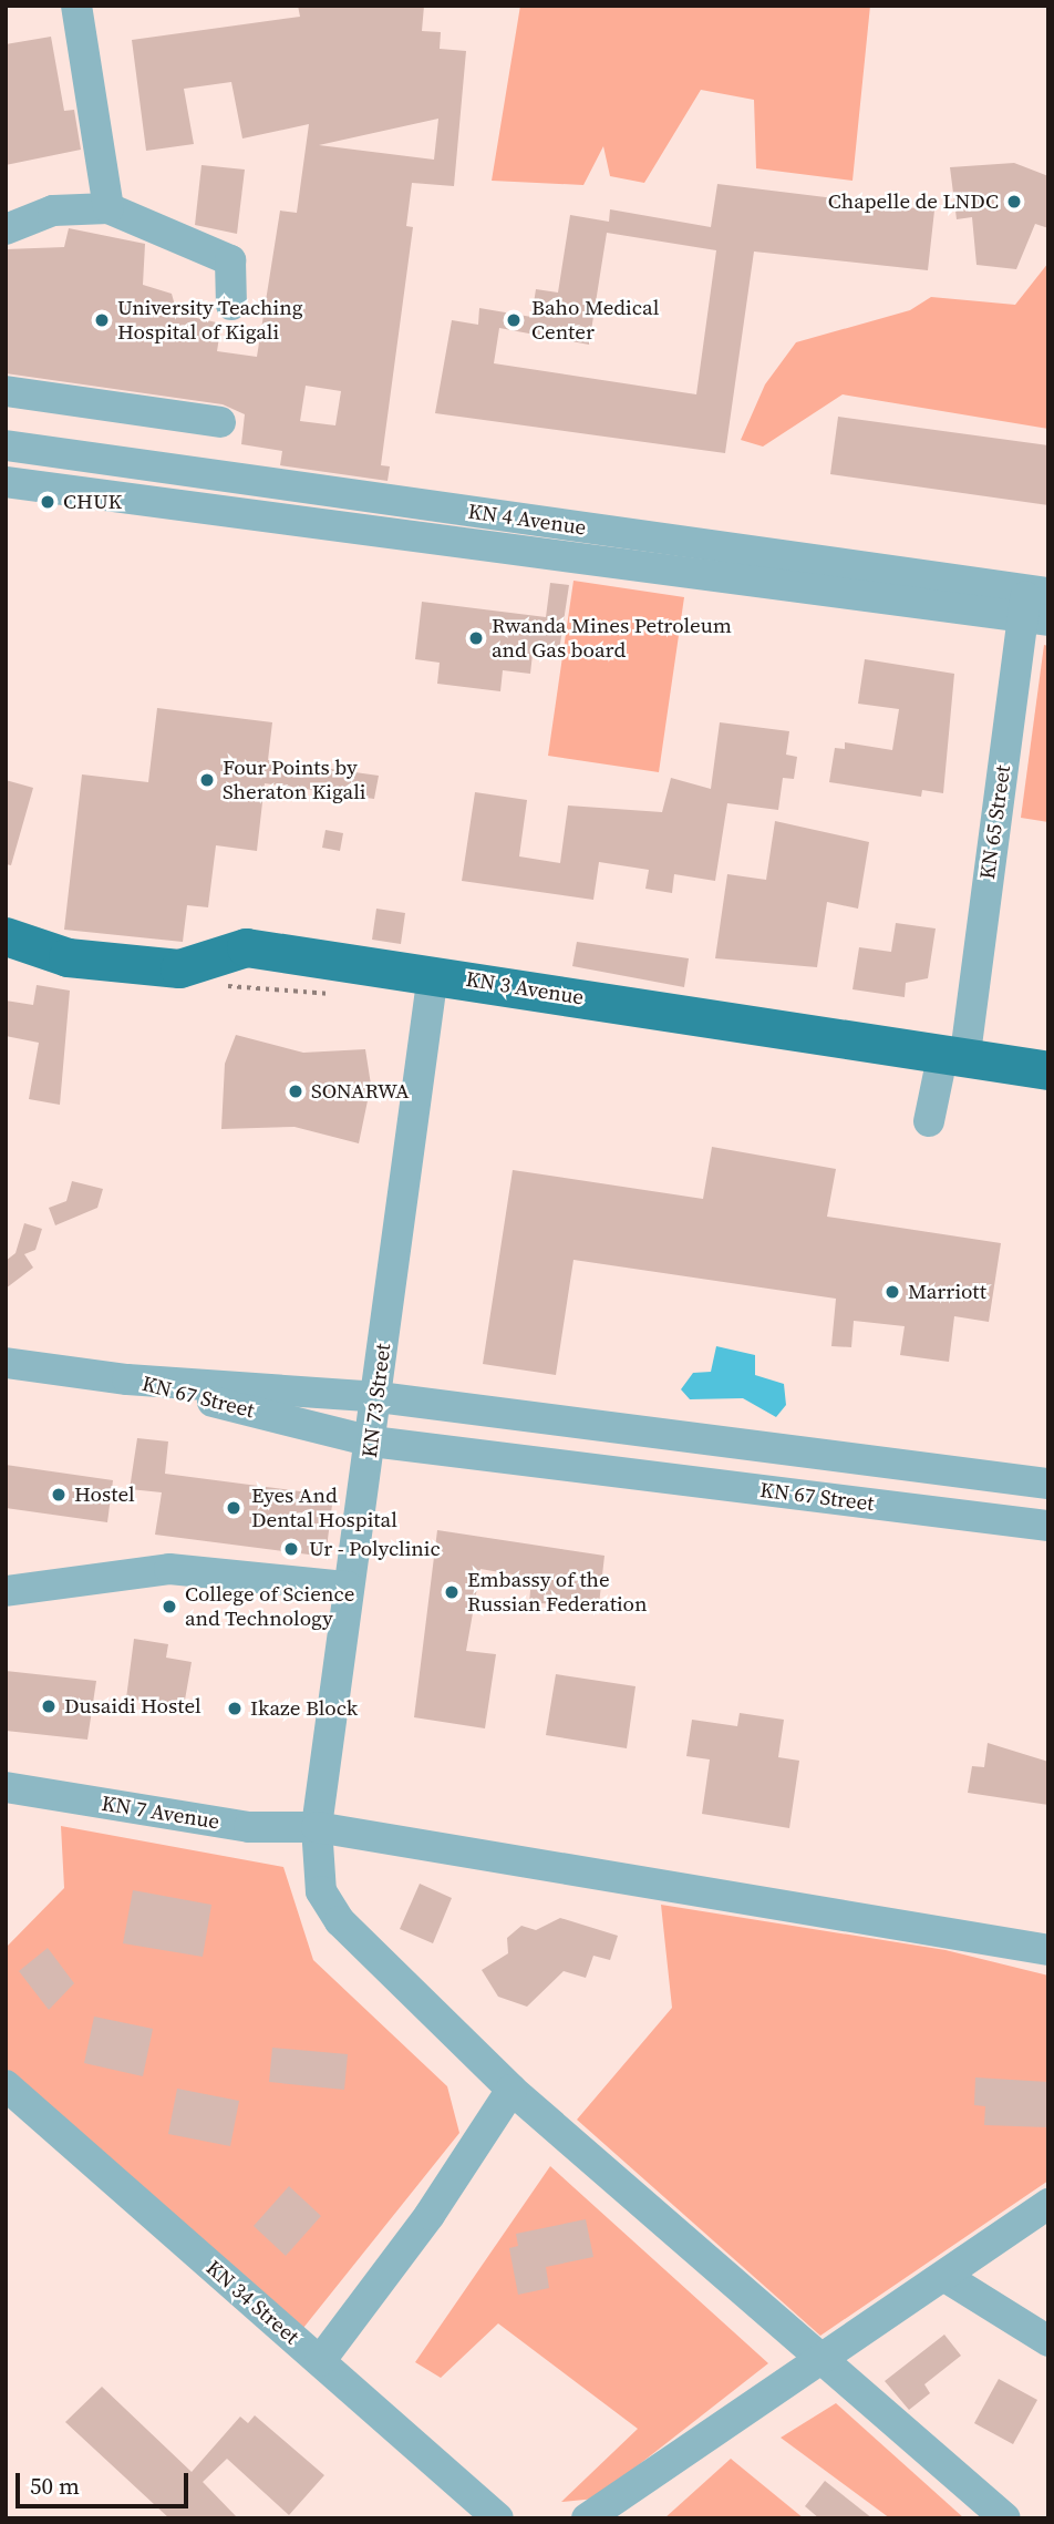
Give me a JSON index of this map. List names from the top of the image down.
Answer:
{
  "streets": {
    "main road": ["KN 3 Avenue"],
    "street": [
      "KN 4 Avenue",
      "KN 65 Street",
      "KN 67 Street",
      "KN 73 Street",
      "KN 7 Avenue",
      "KN 34 Street"
    ]
  },
  "crossings": [
    ["KN 4 Avenue", "KN 65 Street"],
    ["KN 65 Street", "KN 3 Avenue"],
    ["KN 3 Avenue", "KN 73 Street"],
    ["KN 67 Street", "KN 73 Street"],
    ["KN 73 Street", "KN 7 Avenue"]
  ],
  "places": [
    "Chapelle de LNDC",
    "University Teaching Hospital of Kigali",
    "Baho Medical Center",
    "CHUK",
    "Rwanda Mines Petroleum and Gas board",
    "Four Points by Sheraton Kigali",
    "SONARWA",
    "Marriott",
    "Hostel",
    "Eyes And Dental Hospital",
    "Ur - Polyclinic",
    "Embassy of the Russian Federation",
    "College of Science and Technology",
    "Dusaidi Hostel",
    "Ikaze Block"
  ],
  "scale_bar": "50 m"
}
